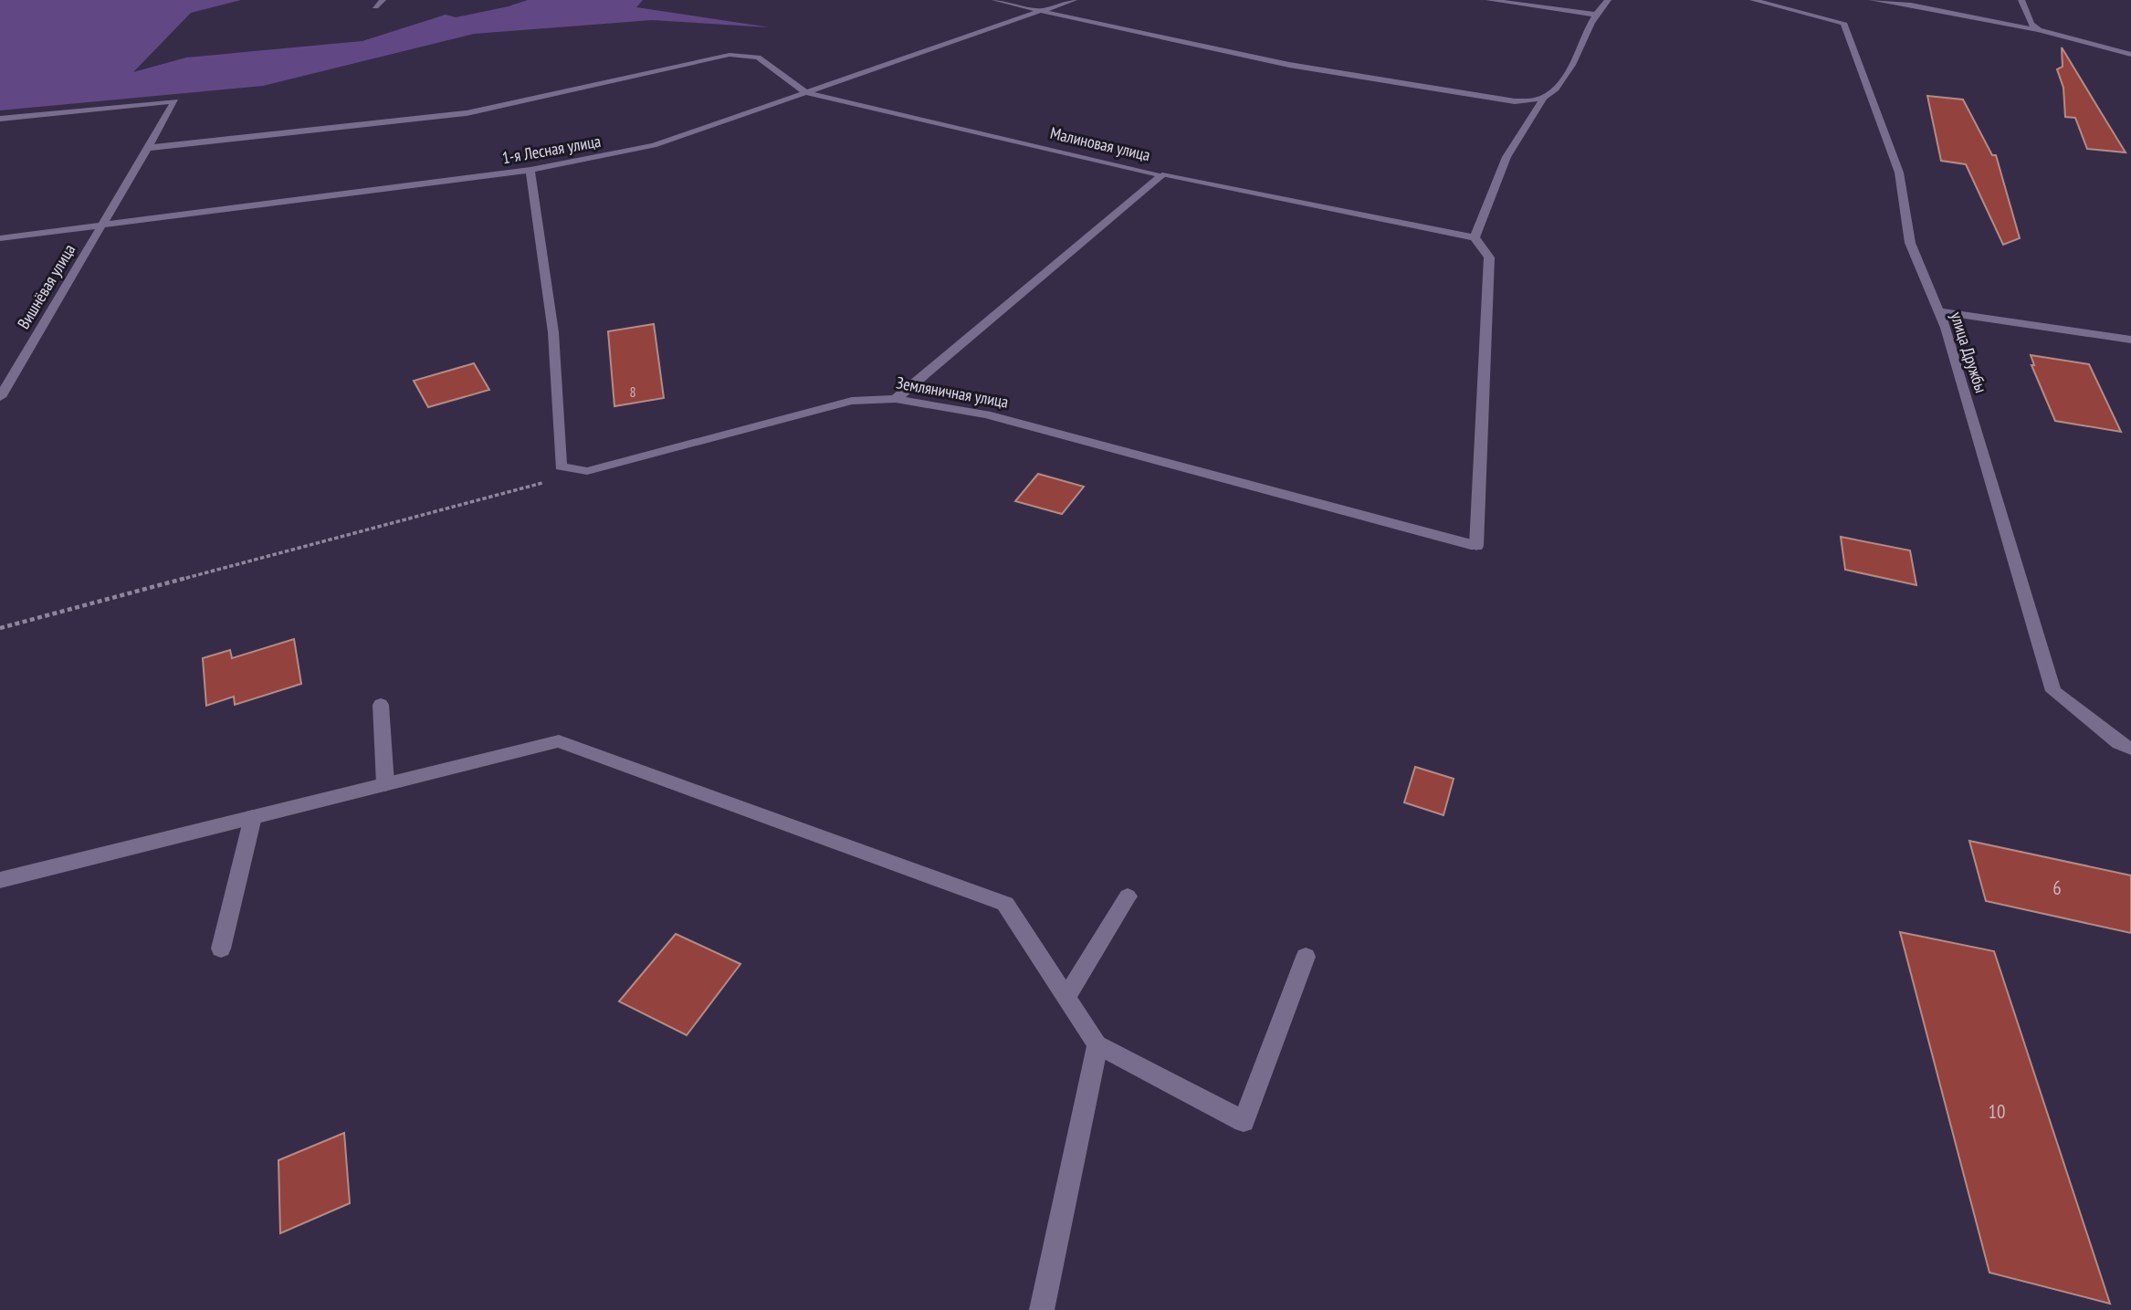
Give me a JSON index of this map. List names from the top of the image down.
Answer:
{
  "streets": {
    "street": [
      "Малиновая улица",
      "1-я Лесная улица",
      "Вишнёвая улица",
      "улица Дружбы",
      "Земляничная улица"
    ]
  },
  "crossings": [
    ["Малиновая улица", "1-я Лесная улица"],
    ["Малиновая улица", "Земляничная улица"],
    ["1-я Лесная улица", "Вишнёвая улица"]
  ],
  "house_numbers": ["8", "6", "10"]
}
